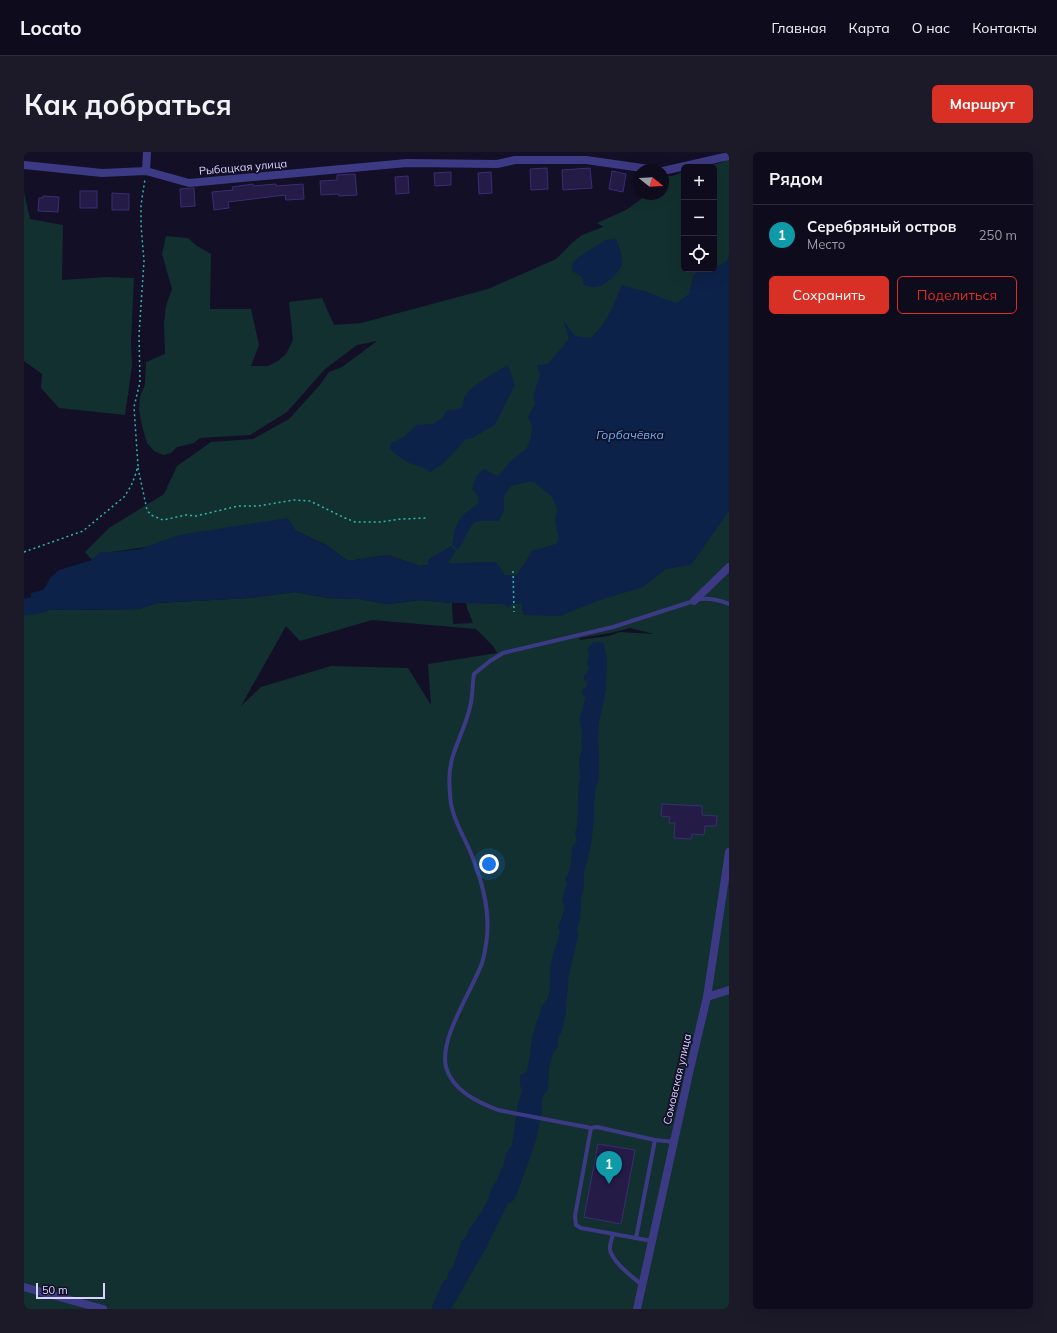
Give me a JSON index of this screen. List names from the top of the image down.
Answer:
{
  "streets": {
    "street": ["Рыбацкая улица", "Сомовская улица"]
  },
  "water": ["Горбачёвка"],
  "scale_bar": "50 m",
  "north": "right",
  "page": {
    "header": "Locato",
    "nav": [
      "Главная",
      "Карта",
      "О нас",
      "Контакты"
    ],
    "buttons": [
      "Маршрут",
      ["Сохранить", "Поделиться"]
    ],
    "title": "Как добраться",
    "heading": "Рядом",
    "map_buttons": ["+", "−"],
    "list": [
      {
        "mark": "1",
        "name": "Серебряный остров",
        "note": "Место",
        "value": "250 m"
      }
    ],
    "pins": "1",
    "scale": "50 m"
  }
}
